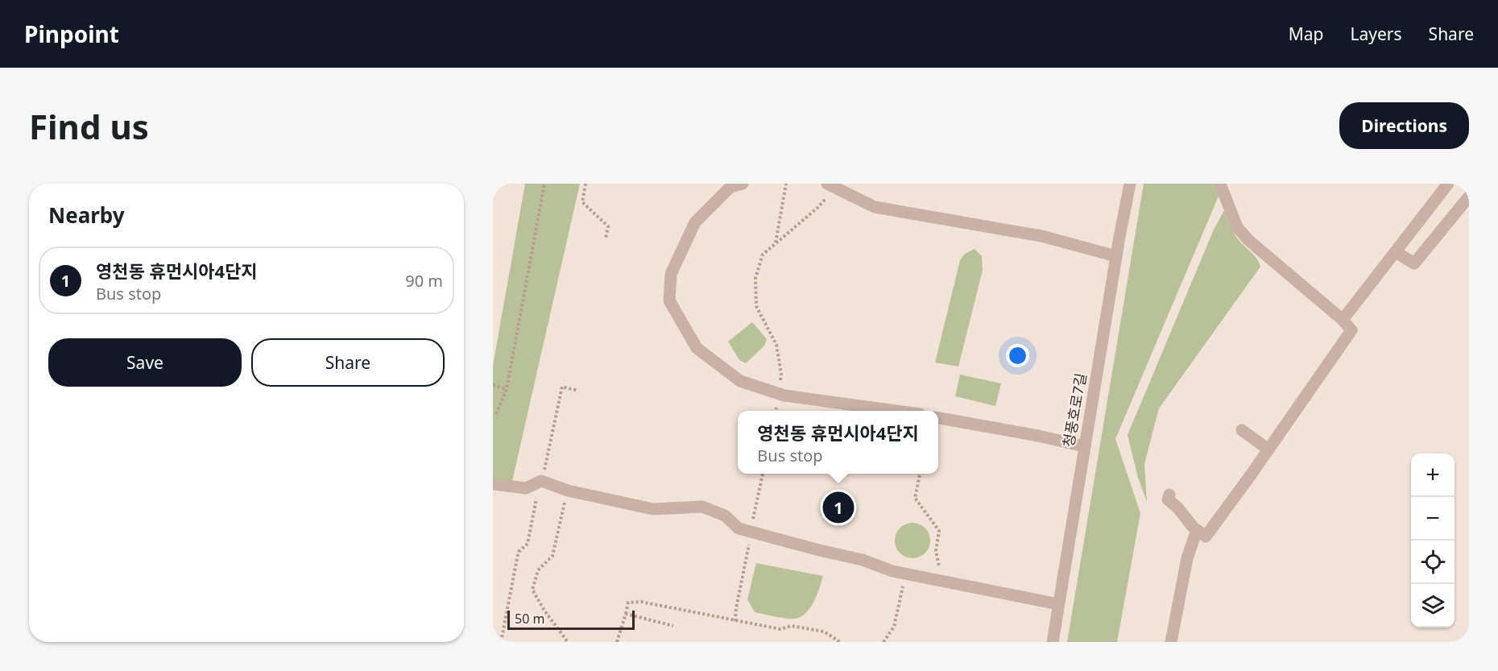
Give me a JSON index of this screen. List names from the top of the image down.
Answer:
{
  "streets": {
    "street": ["청풍호로7길"]
  },
  "scale_bar": "50 m",
  "page": {
    "header": "Pinpoint",
    "nav": ["Map", "Layers", "Share"],
    "buttons": [
      "Directions",
      ["Save", "Share"]
    ],
    "title": "Find us",
    "heading": "Nearby",
    "list": [
      {
        "mark": "1",
        "name": "영천동 휴먼시아4단지",
        "note": "Bus stop",
        "value": "90 m"
      }
    ],
    "popup": ["영천동 휴먼시아4단지", "Bus stop"],
    "map_buttons": ["+", "−"],
    "pins": "1",
    "scale": "50 m"
  }
}
